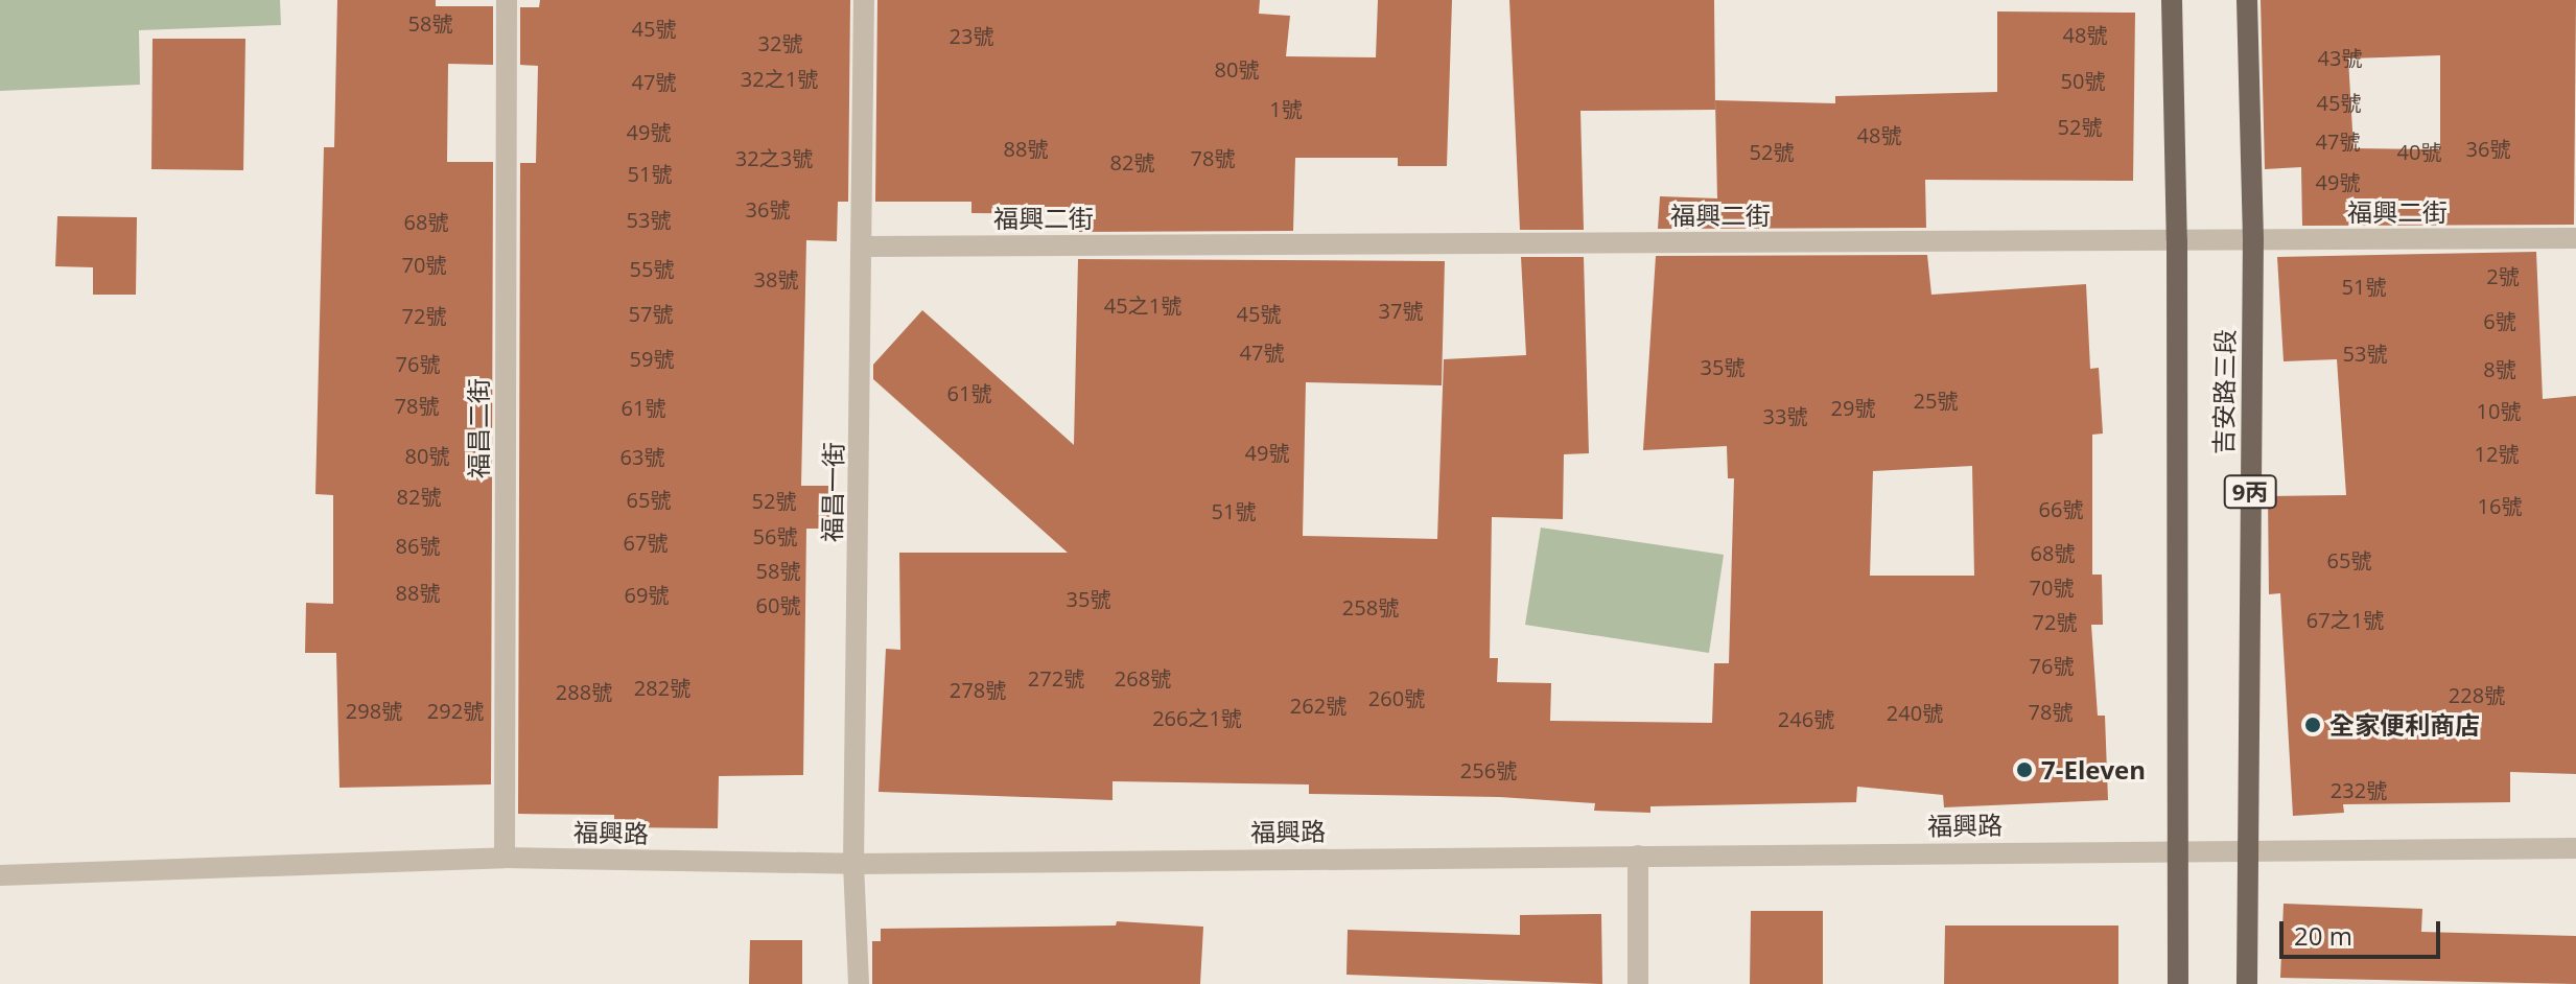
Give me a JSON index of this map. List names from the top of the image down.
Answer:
{
  "streets": {
    "main road": ["吉安路三段", "9丙"],
    "street": [
      "福興二街",
      "福昌二街",
      "福昌一街",
      "福興路"
    ]
  },
  "crossings": [
    ["福興二街", "吉安路三段"],
    ["福興二街", "福昌一街"],
    ["吉安路三段", "福興路"],
    ["福昌二街", "福興路"],
    ["福昌一街", "福興路"]
  ],
  "places": ["全家便利商店", "7-Eleven"],
  "house_numbers": [
    "58號",
    "45號",
    "48號",
    "23號",
    "32號",
    "43號",
    "80號",
    "32之1號",
    "50號",
    "47號",
    "45號",
    "1號",
    "52號",
    "49號",
    "48號",
    "47號",
    "88號",
    "36號",
    "52號",
    "40號",
    "32之3號",
    "78號",
    "82號",
    "51號",
    "49號",
    "36號",
    "53號",
    "68號",
    "70號",
    "55號",
    "2號",
    "38號",
    "51號",
    "45之1號",
    "37號",
    "57號",
    "45號",
    "72號",
    "6號",
    "47號",
    "53號",
    "59號",
    "76號",
    "35號",
    "8號",
    "61號",
    "25號",
    "78號",
    "61號",
    "29號",
    "10號",
    "33號",
    "49號",
    "12號",
    "80號",
    "63號",
    "82號",
    "65號",
    "52號",
    "16號",
    "66號",
    "51號",
    "56號",
    "67號",
    "86號",
    "68號",
    "65號",
    "58號",
    "70號",
    "88號",
    "69號",
    "35號",
    "60號",
    "258號",
    "67之1號",
    "72號",
    "76號",
    "272號",
    "268號",
    "282號",
    "278號",
    "288號",
    "228號",
    "260號",
    "262號",
    "298號",
    "292號",
    "78號",
    "240號",
    "266之1號",
    "246號",
    "256號",
    "232號"
  ],
  "scale_bar": "20 m"
}
